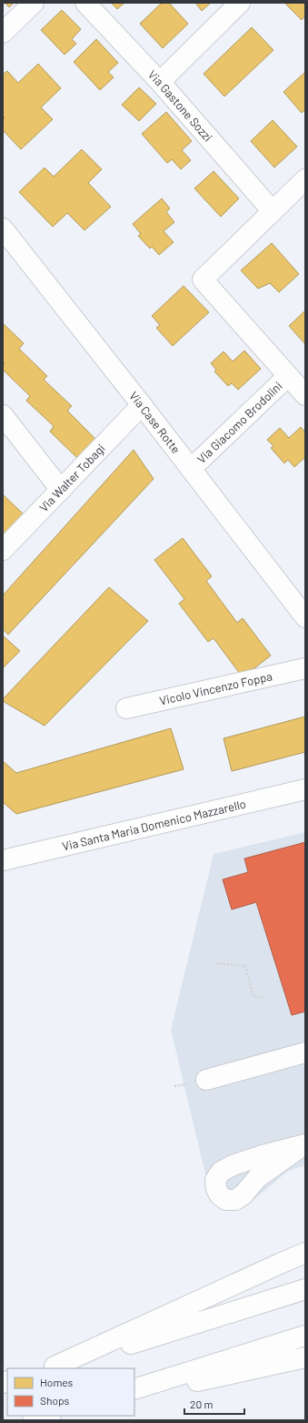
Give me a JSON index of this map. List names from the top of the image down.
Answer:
{
  "streets": {
    "main road": [
      "Via Gastone Sozzi",
      "Via Case Rotte",
      "Via Giacomo Brodolini",
      "Via Walter Tobagi",
      "Vicolo Vincenzo Foppa",
      "Via Santa Maria Domenico Mazzarello"
    ]
  },
  "crossings": [
    ["Via Gastone Sozzi", "Via Giacomo Brodolini"],
    ["Via Case Rotte", "Via Giacomo Brodolini"],
    ["Via Case Rotte", "Via Walter Tobagi"]
  ],
  "legend": ["Homes", "Shops"],
  "scale_bar": "20 m"
}
